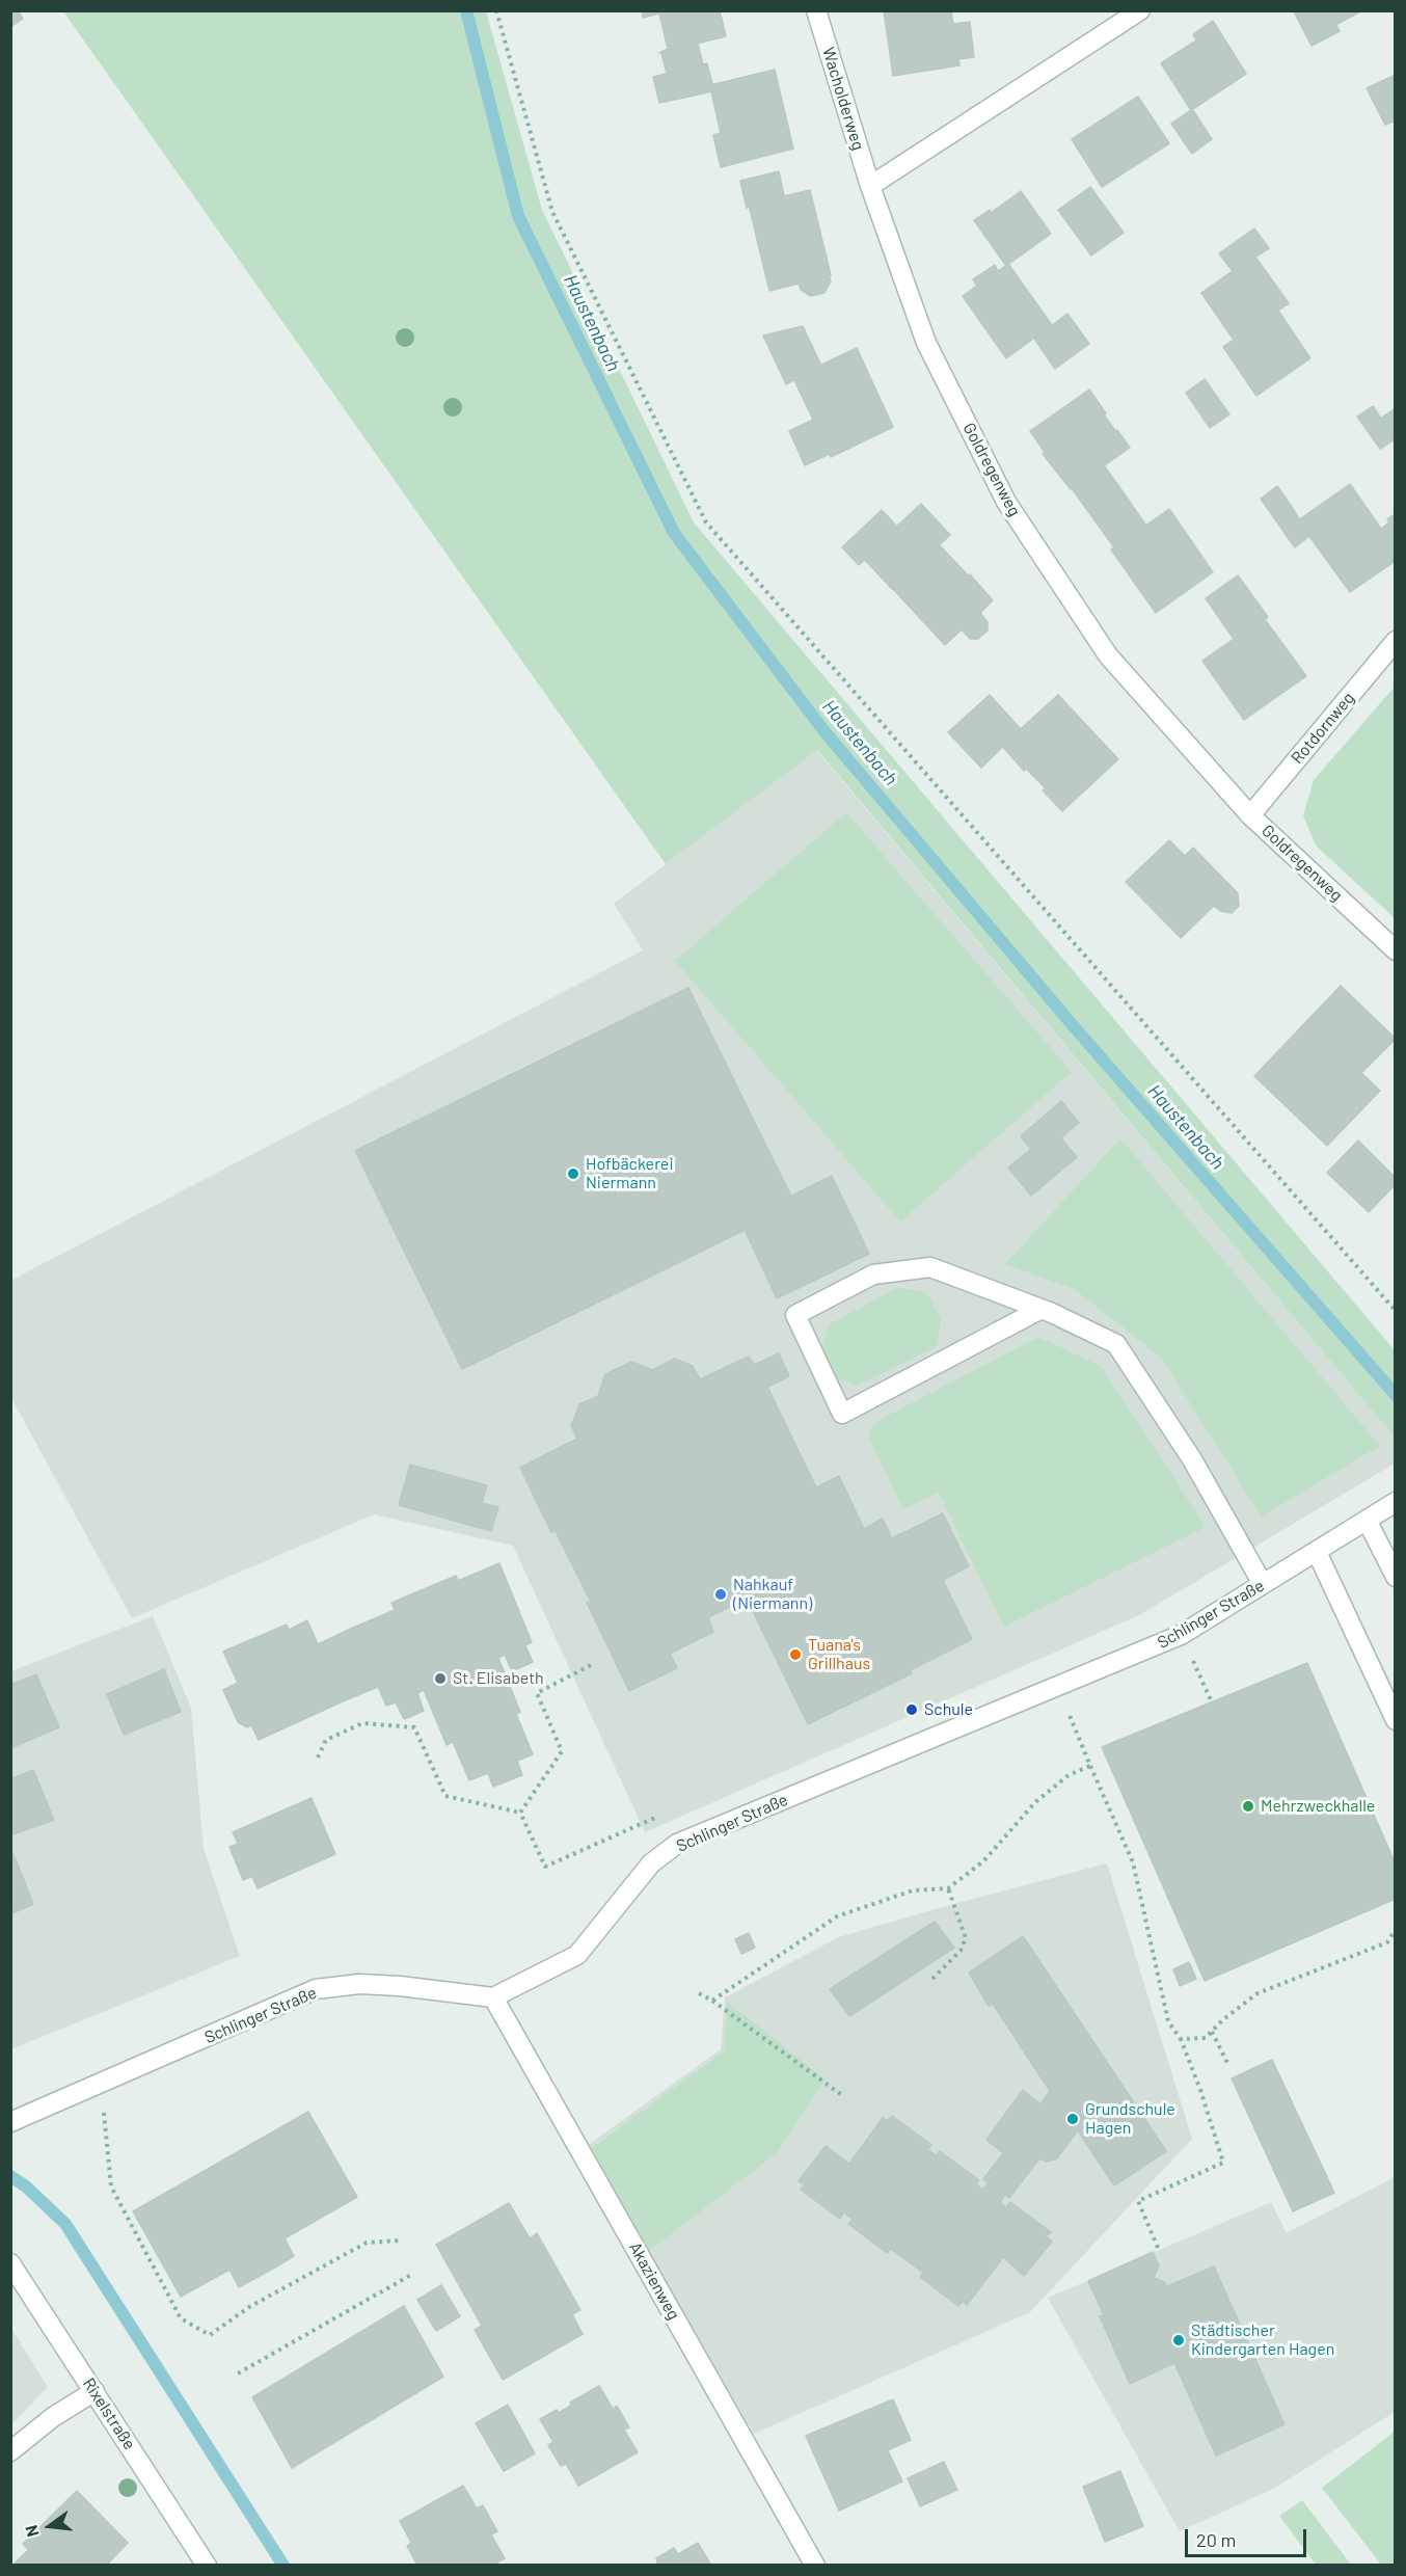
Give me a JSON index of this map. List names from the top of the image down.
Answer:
{
  "streets": {
    "street": [
      "Wacholderweg",
      "Goldregenweg",
      "Rotdornweg",
      "Schlinger Straße",
      "Akazienweg",
      "Rixelstraße"
    ]
  },
  "crossings": [
    ["Wacholderweg", "Goldregenweg"],
    ["Goldregenweg", "Rotdornweg"],
    ["Schlinger Straße", "Akazienweg"]
  ],
  "water": ["Haustenbach"],
  "places": [
    "Hofbäckerei Niermann",
    "Nahkauf (Niermann)",
    "Tuana's Grillhaus",
    "St. Elisabeth",
    "Schule",
    "Mehrzweckhalle",
    "Grundschule Hagen",
    "Städtischer Kindergarten Hagen"
  ],
  "scale_bar": "20 m",
  "north": "left"
}
